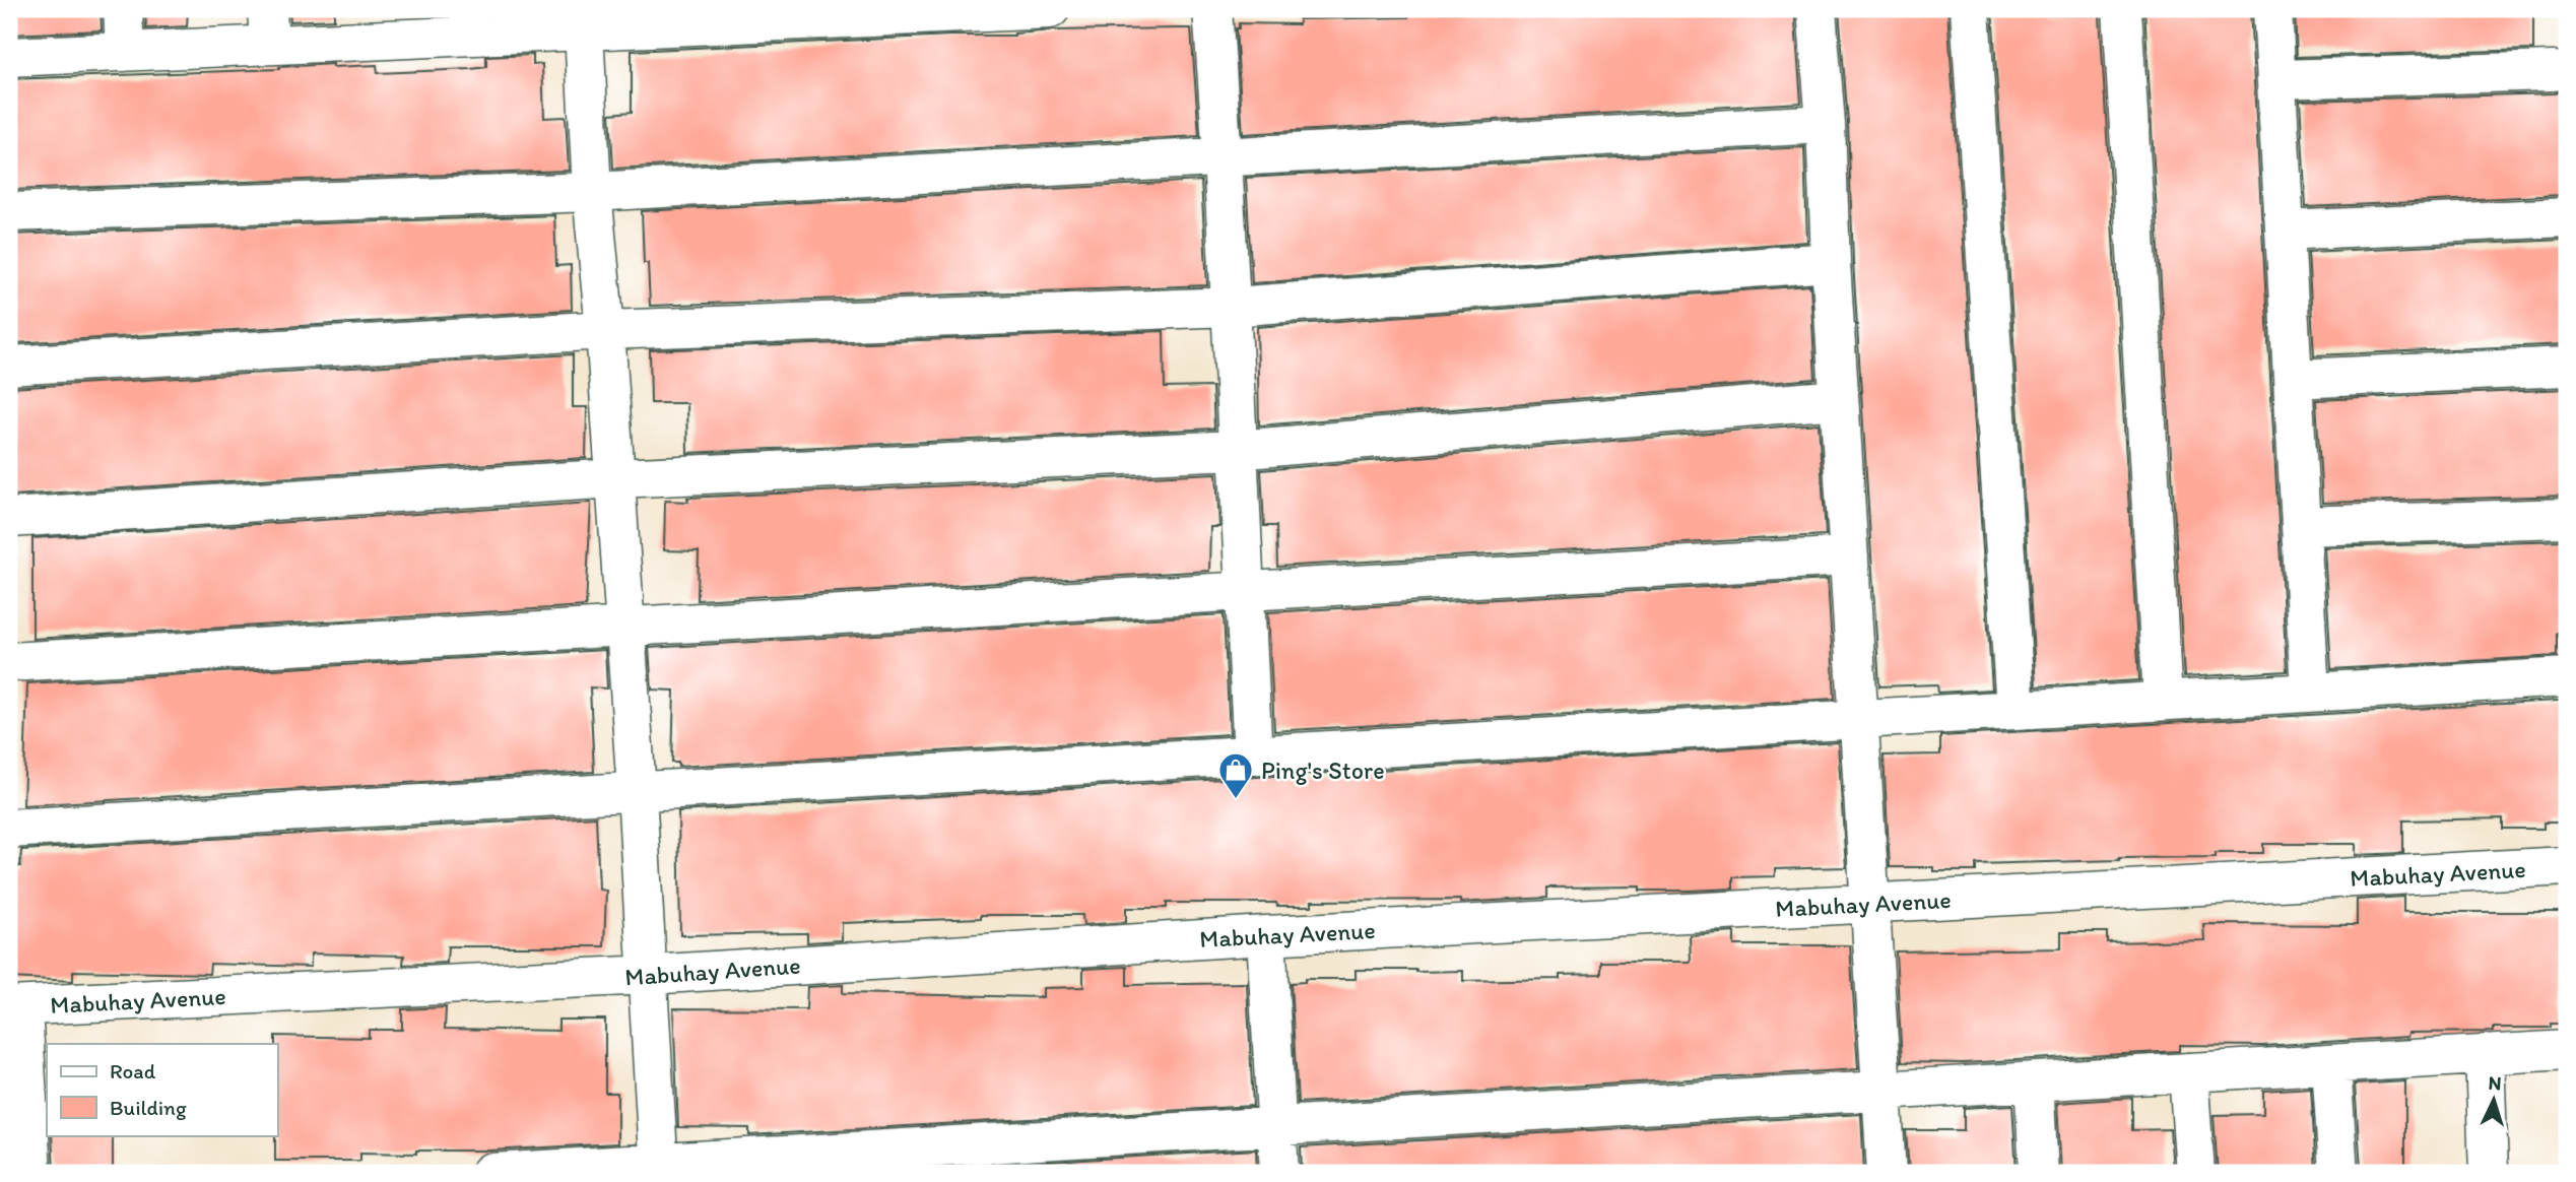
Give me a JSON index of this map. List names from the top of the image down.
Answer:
{
  "streets": {
    "street": ["Mabuhay Avenue"]
  },
  "places": {
    "shop": ["Ping's Store"]
  },
  "legend": ["Road", "Building"],
  "north": "top"
}
